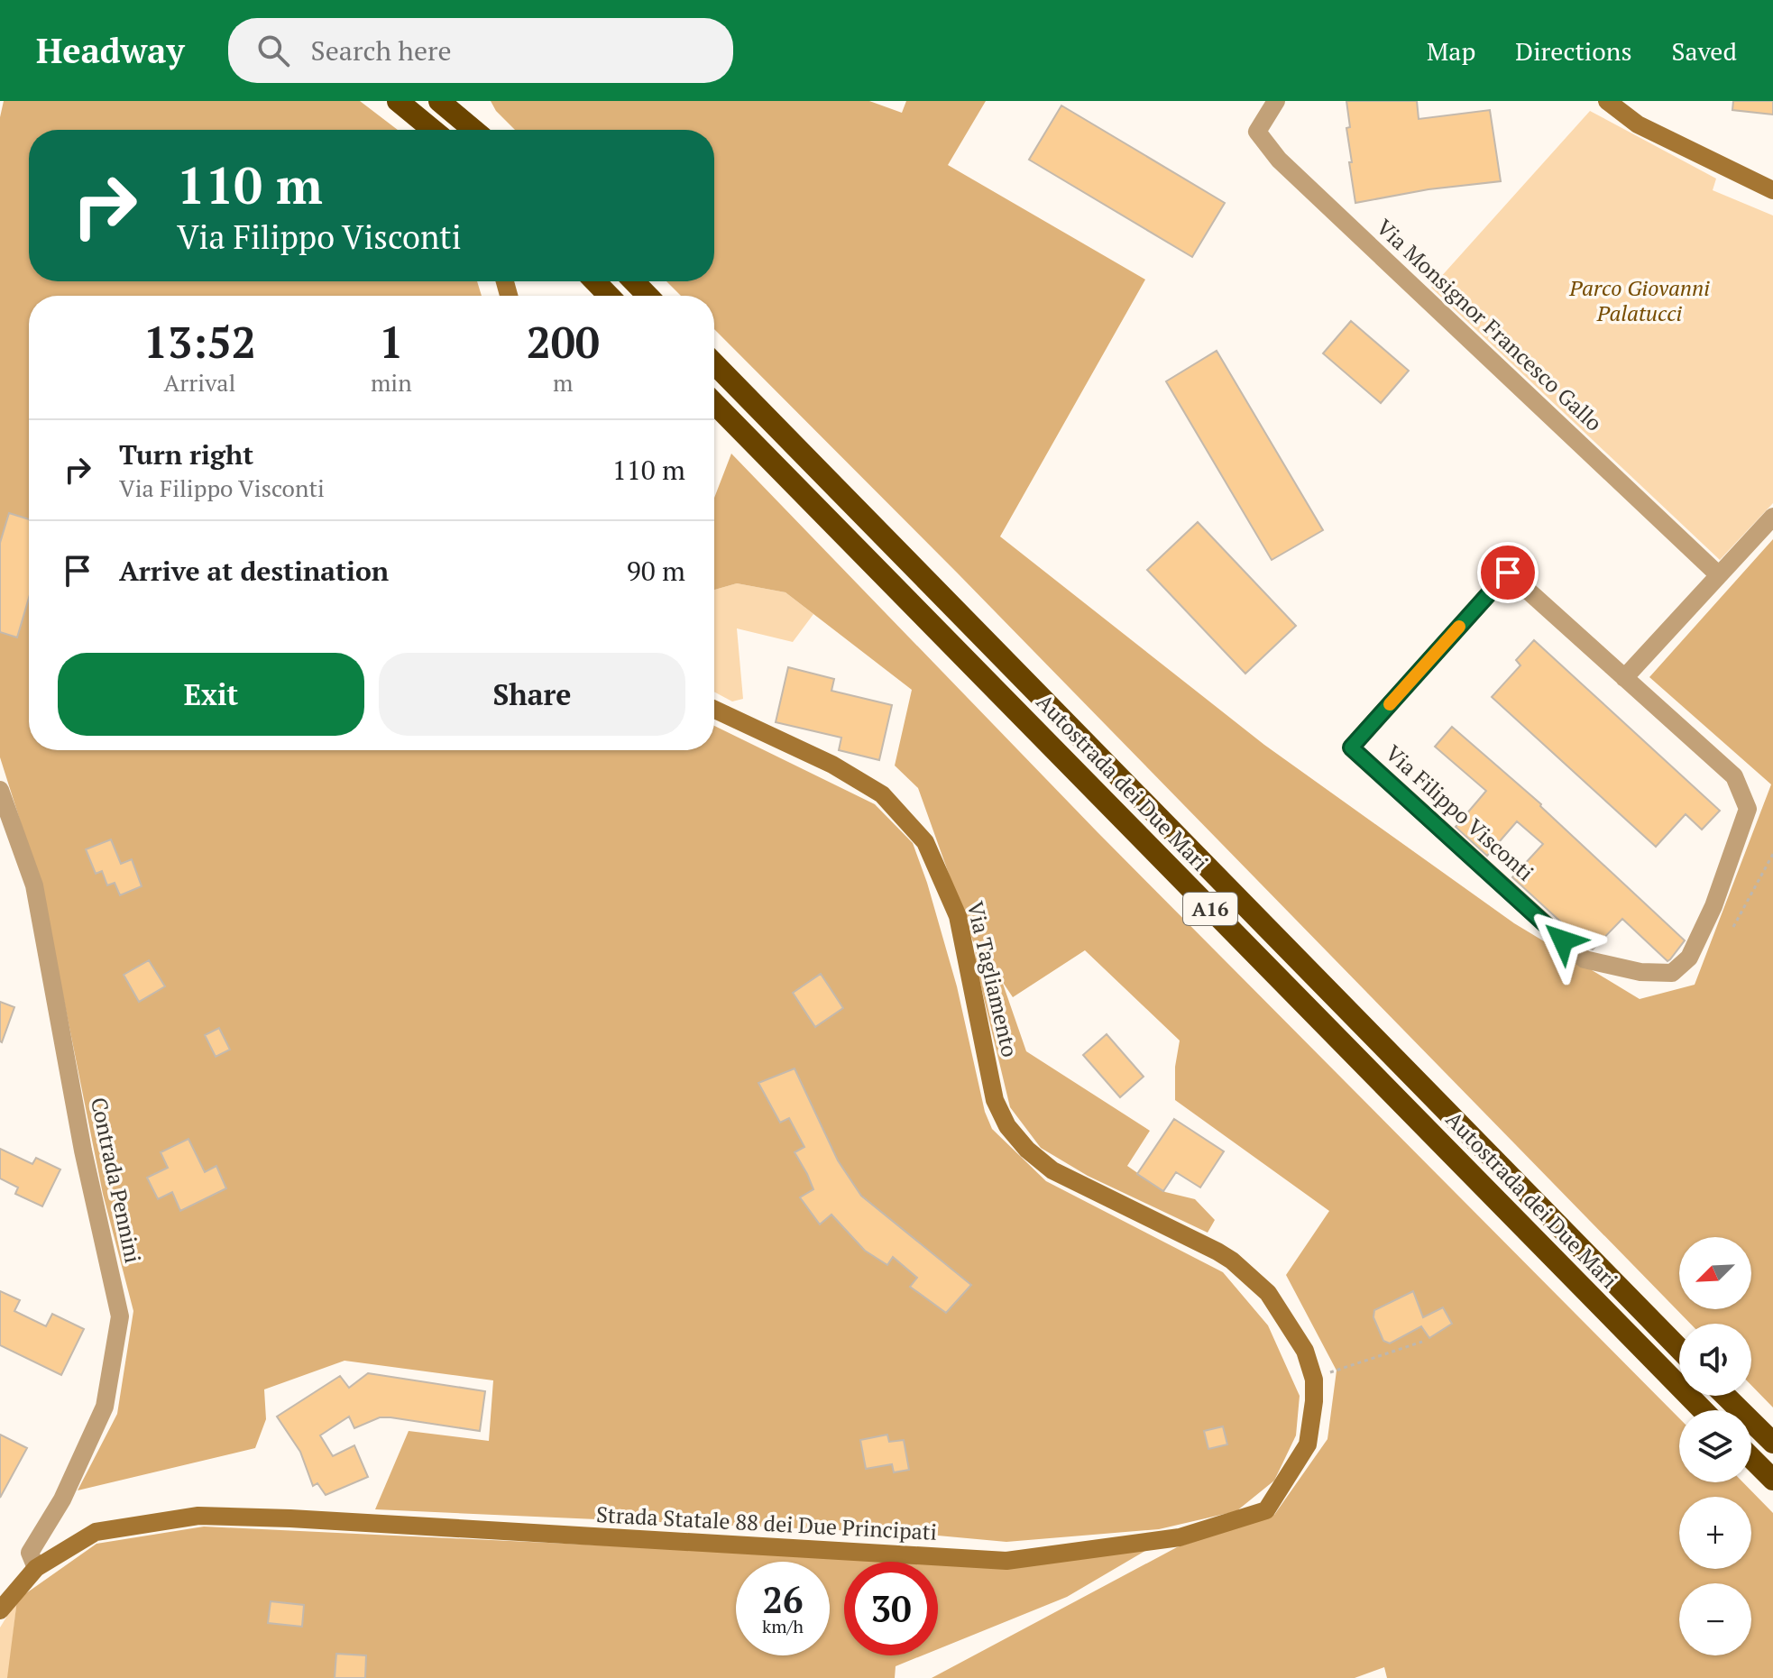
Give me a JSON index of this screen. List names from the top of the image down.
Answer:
{
  "streets": {
    "highway": ["Autostrada dei Due Mari", "A16"],
    "main road": ["Via Tagliamento", "Strada Statale 88 dei Due Principati"],
    "street": ["Via Monsignor Francesco Gallo", "Via Filippo Visconti", "Contrada Pennini"]
  },
  "crossings": [
    ["Via Tagliamento", "Strada Statale 88 dei Due Principati"],
    ["Contrada Pennini", "Strada Statale 88 dei Due Principati"]
  ],
  "parks": ["Parco Giovanni Palatucci"],
  "north": "bottom left",
  "page": {
    "header": "Headway",
    "search": "Search here",
    "nav": ["Map", "Directions", "Saved"],
    "turn": ["110 m", "Via Filippo Visconti"],
    "eta": [
      "13:52",
      "Arrival",
      "1",
      "min",
      "200",
      "m"
    ],
    "list": [
      {
        "name": "Turn right",
        "note": "Via Filippo Visconti",
        "value": "110 m"
      },
      {
        "name": "Arrive at destination",
        "value": "90 m"
      }
    ],
    "buttons": ["Exit", "Share"],
    "map_buttons": ["+", "−"],
    "speed": "26 km/h",
    "limit": "30"
  }
}
